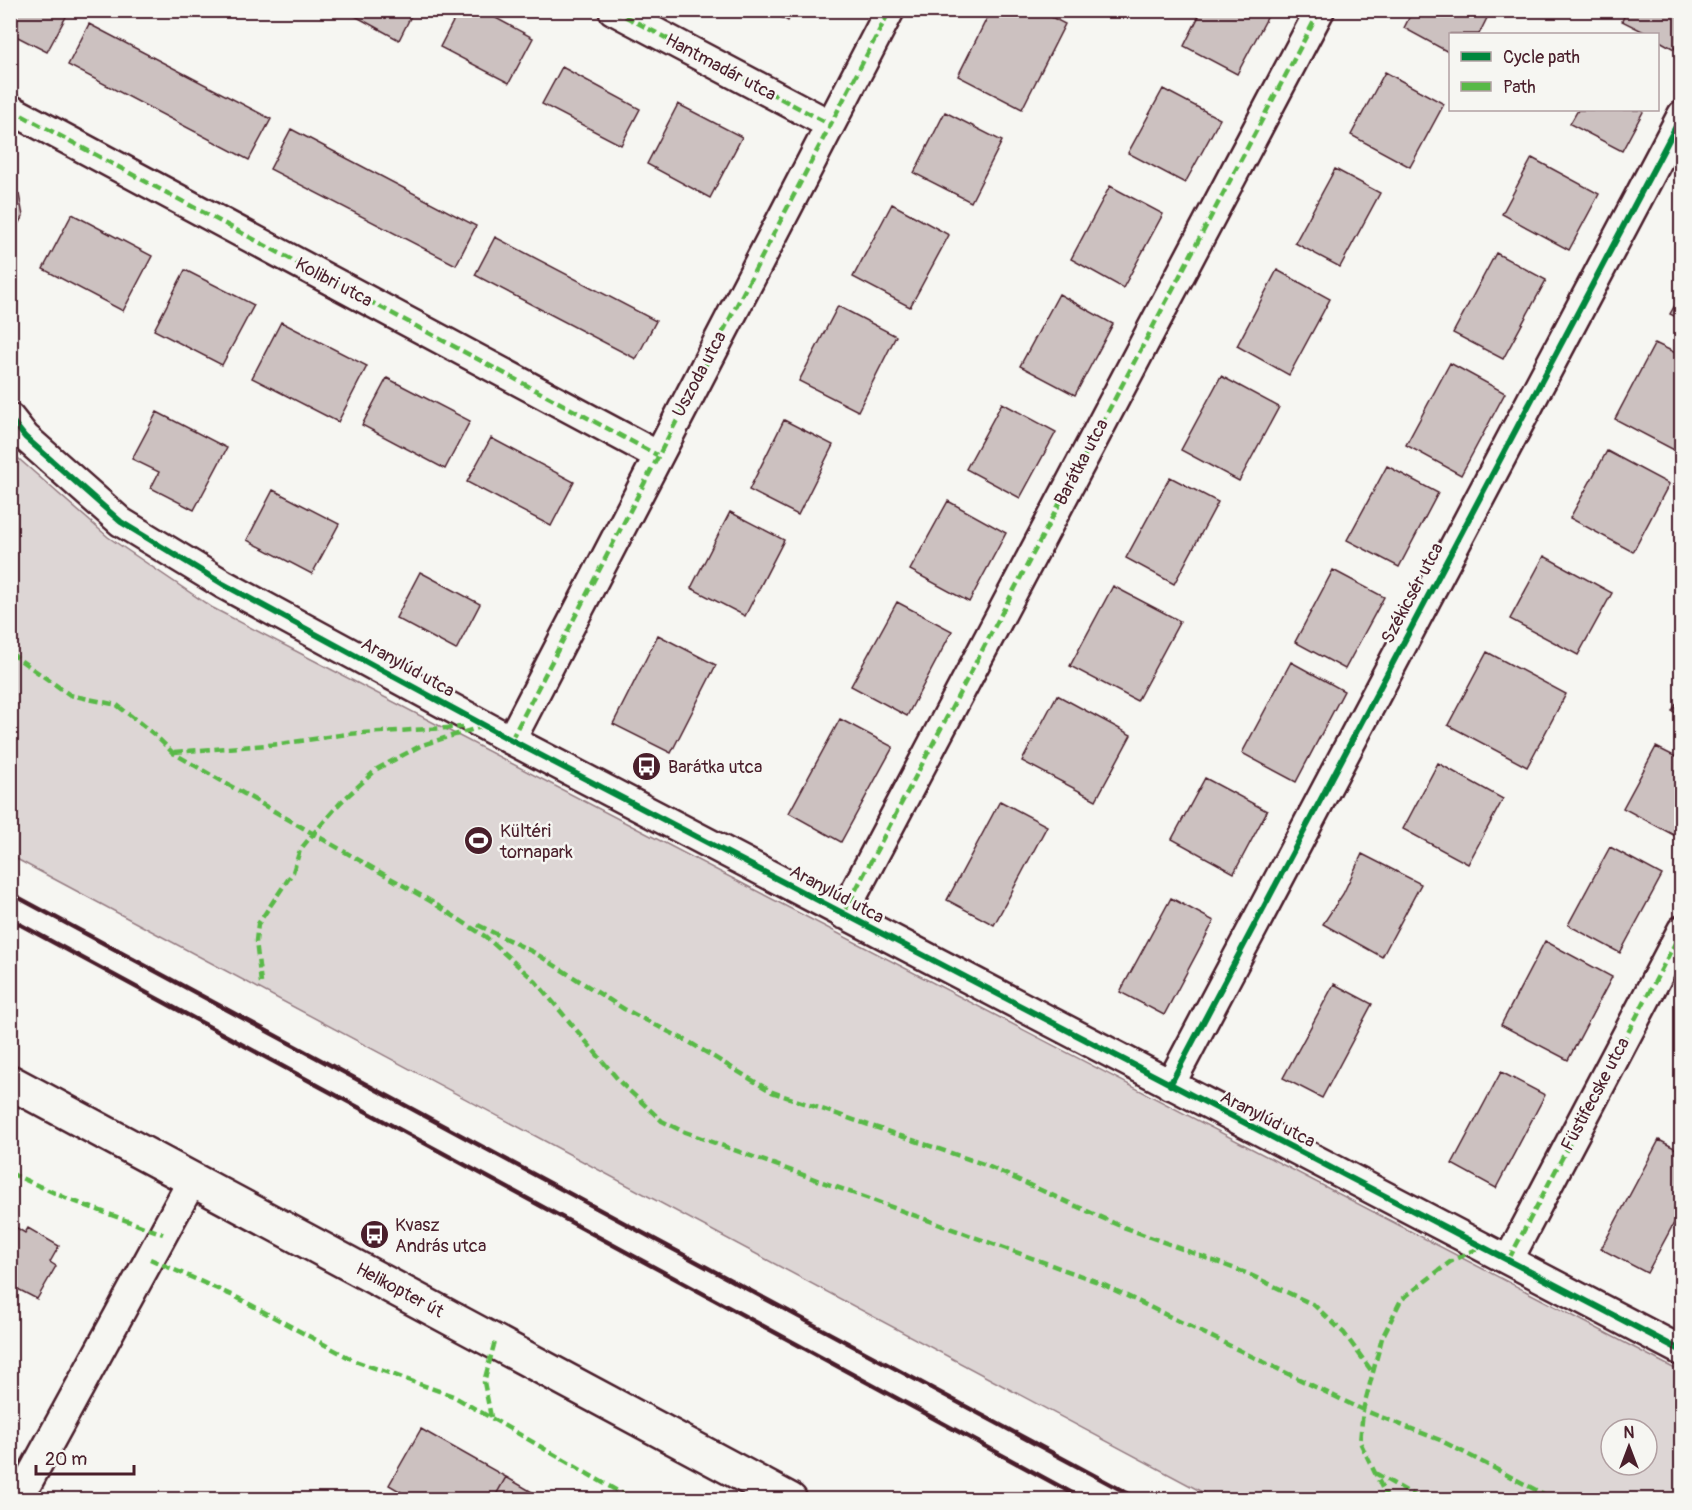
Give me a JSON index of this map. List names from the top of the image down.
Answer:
{
  "streets": {
    "street": [
      "Hantmadár utca",
      "Kolibri utca",
      "Uszoda utca",
      "Barátka utca",
      "Székicsér utca",
      "Aranylúd utca",
      "Füstifecske utca",
      "Helikopter út"
    ]
  },
  "crossings": [
    ["Hantmadár utca", "Uszoda utca"],
    ["Kolibri utca", "Uszoda utca"],
    ["Uszoda utca", "Aranylúd utca"],
    ["Barátka utca", "Aranylúd utca"],
    ["Székicsér utca", "Aranylúd utca"],
    ["Aranylúd utca", "Füstifecske utca"]
  ],
  "places": {
    "bus stop": ["Barátka utca", "Kvasz András utca"],
    "sports": ["Kültéri tornapark"]
  },
  "legend": ["Cycle path", "Path"],
  "scale_bar": "20 m",
  "north": "top"
}
